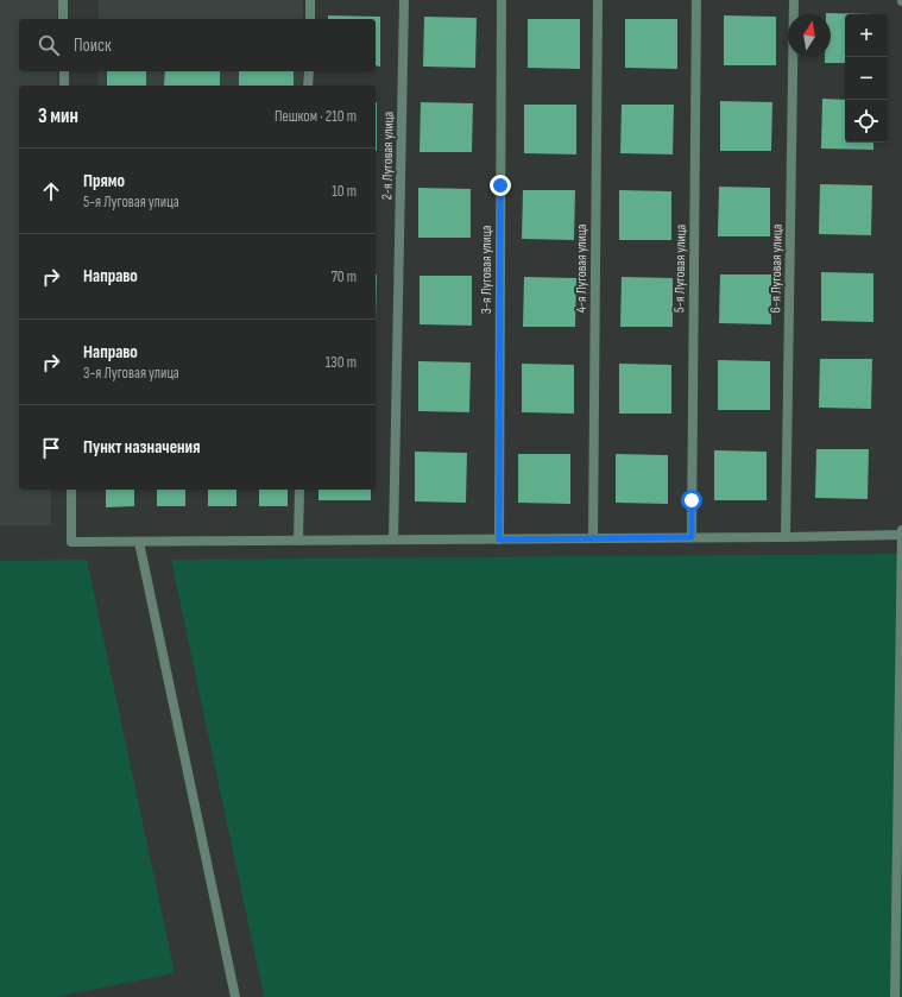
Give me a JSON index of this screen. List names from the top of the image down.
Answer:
{
  "streets": {
    "street": [
      "2-я Луговая улица",
      "4-я Луговая улица",
      "5-я Луговая улица",
      "6-я Луговая улица",
      "3-я Луговая улица"
    ]
  },
  "north": "top",
  "page": {
    "map_buttons": ["+", "−"],
    "search": "Поиск",
    "heading": ["3 мин", "Пешком · 210 m"],
    "list": [
      ["Прямо", "5-я Луговая улица", "10 m"],
      ["Направо", "70 m"],
      ["Направо", "3-я Луговая улица", "130 m"],
      "Пункт назначения"
    ]
  }
}
